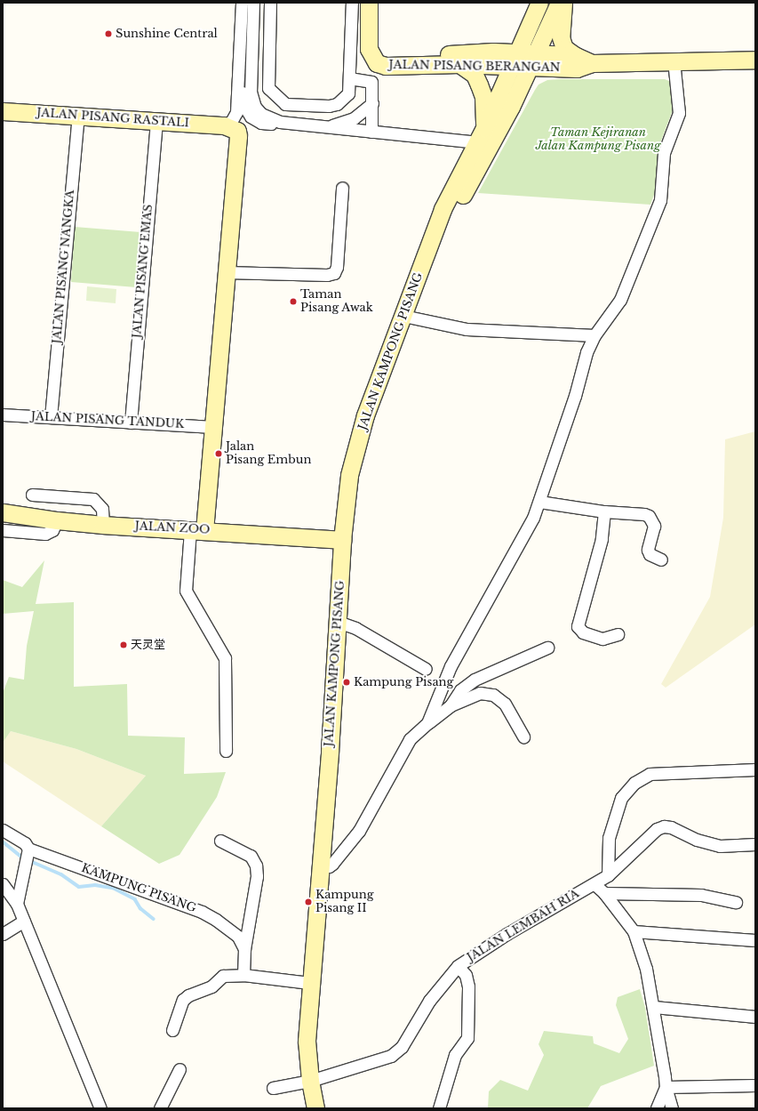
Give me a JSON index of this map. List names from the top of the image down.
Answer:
{
  "streets": {
    "main road": [
      "JALAN PISANG BERANGAN",
      "JALAN PISANG RASTALI",
      "JALAN KAMPONG PISANG",
      "JALAN ZOO"
    ],
    "street": [
      "JALAN PISANG NANGKA",
      "JALAN PISANG EMAS",
      "JALAN PISANG TANDUK",
      "KAMPUNG PISANG",
      "JALAN LEMBAH RIA"
    ]
  },
  "crossings": [
    ["JALAN PISANG BERANGAN", "JALAN KAMPONG PISANG"],
    ["JALAN PISANG RASTALI", "JALAN PISANG NANGKA"],
    ["JALAN PISANG RASTALI", "JALAN PISANG EMAS"],
    ["JALAN PISANG NANGKA", "JALAN PISANG TANDUK"],
    ["JALAN PISANG EMAS", "JALAN PISANG TANDUK"],
    ["JALAN KAMPONG PISANG", "JALAN ZOO"],
    ["JALAN KAMPONG PISANG", "JALAN LEMBAH RIA"]
  ],
  "parks": ["Taman Kejiranan Jalan Kampung Pisang"],
  "places": [
    "Sunshine Central",
    "Taman Pisang Awak",
    "Jalan Pisang Embun",
    "天灵堂",
    "Kampung Pisang",
    "Kampung Pisang II"
  ]
}
